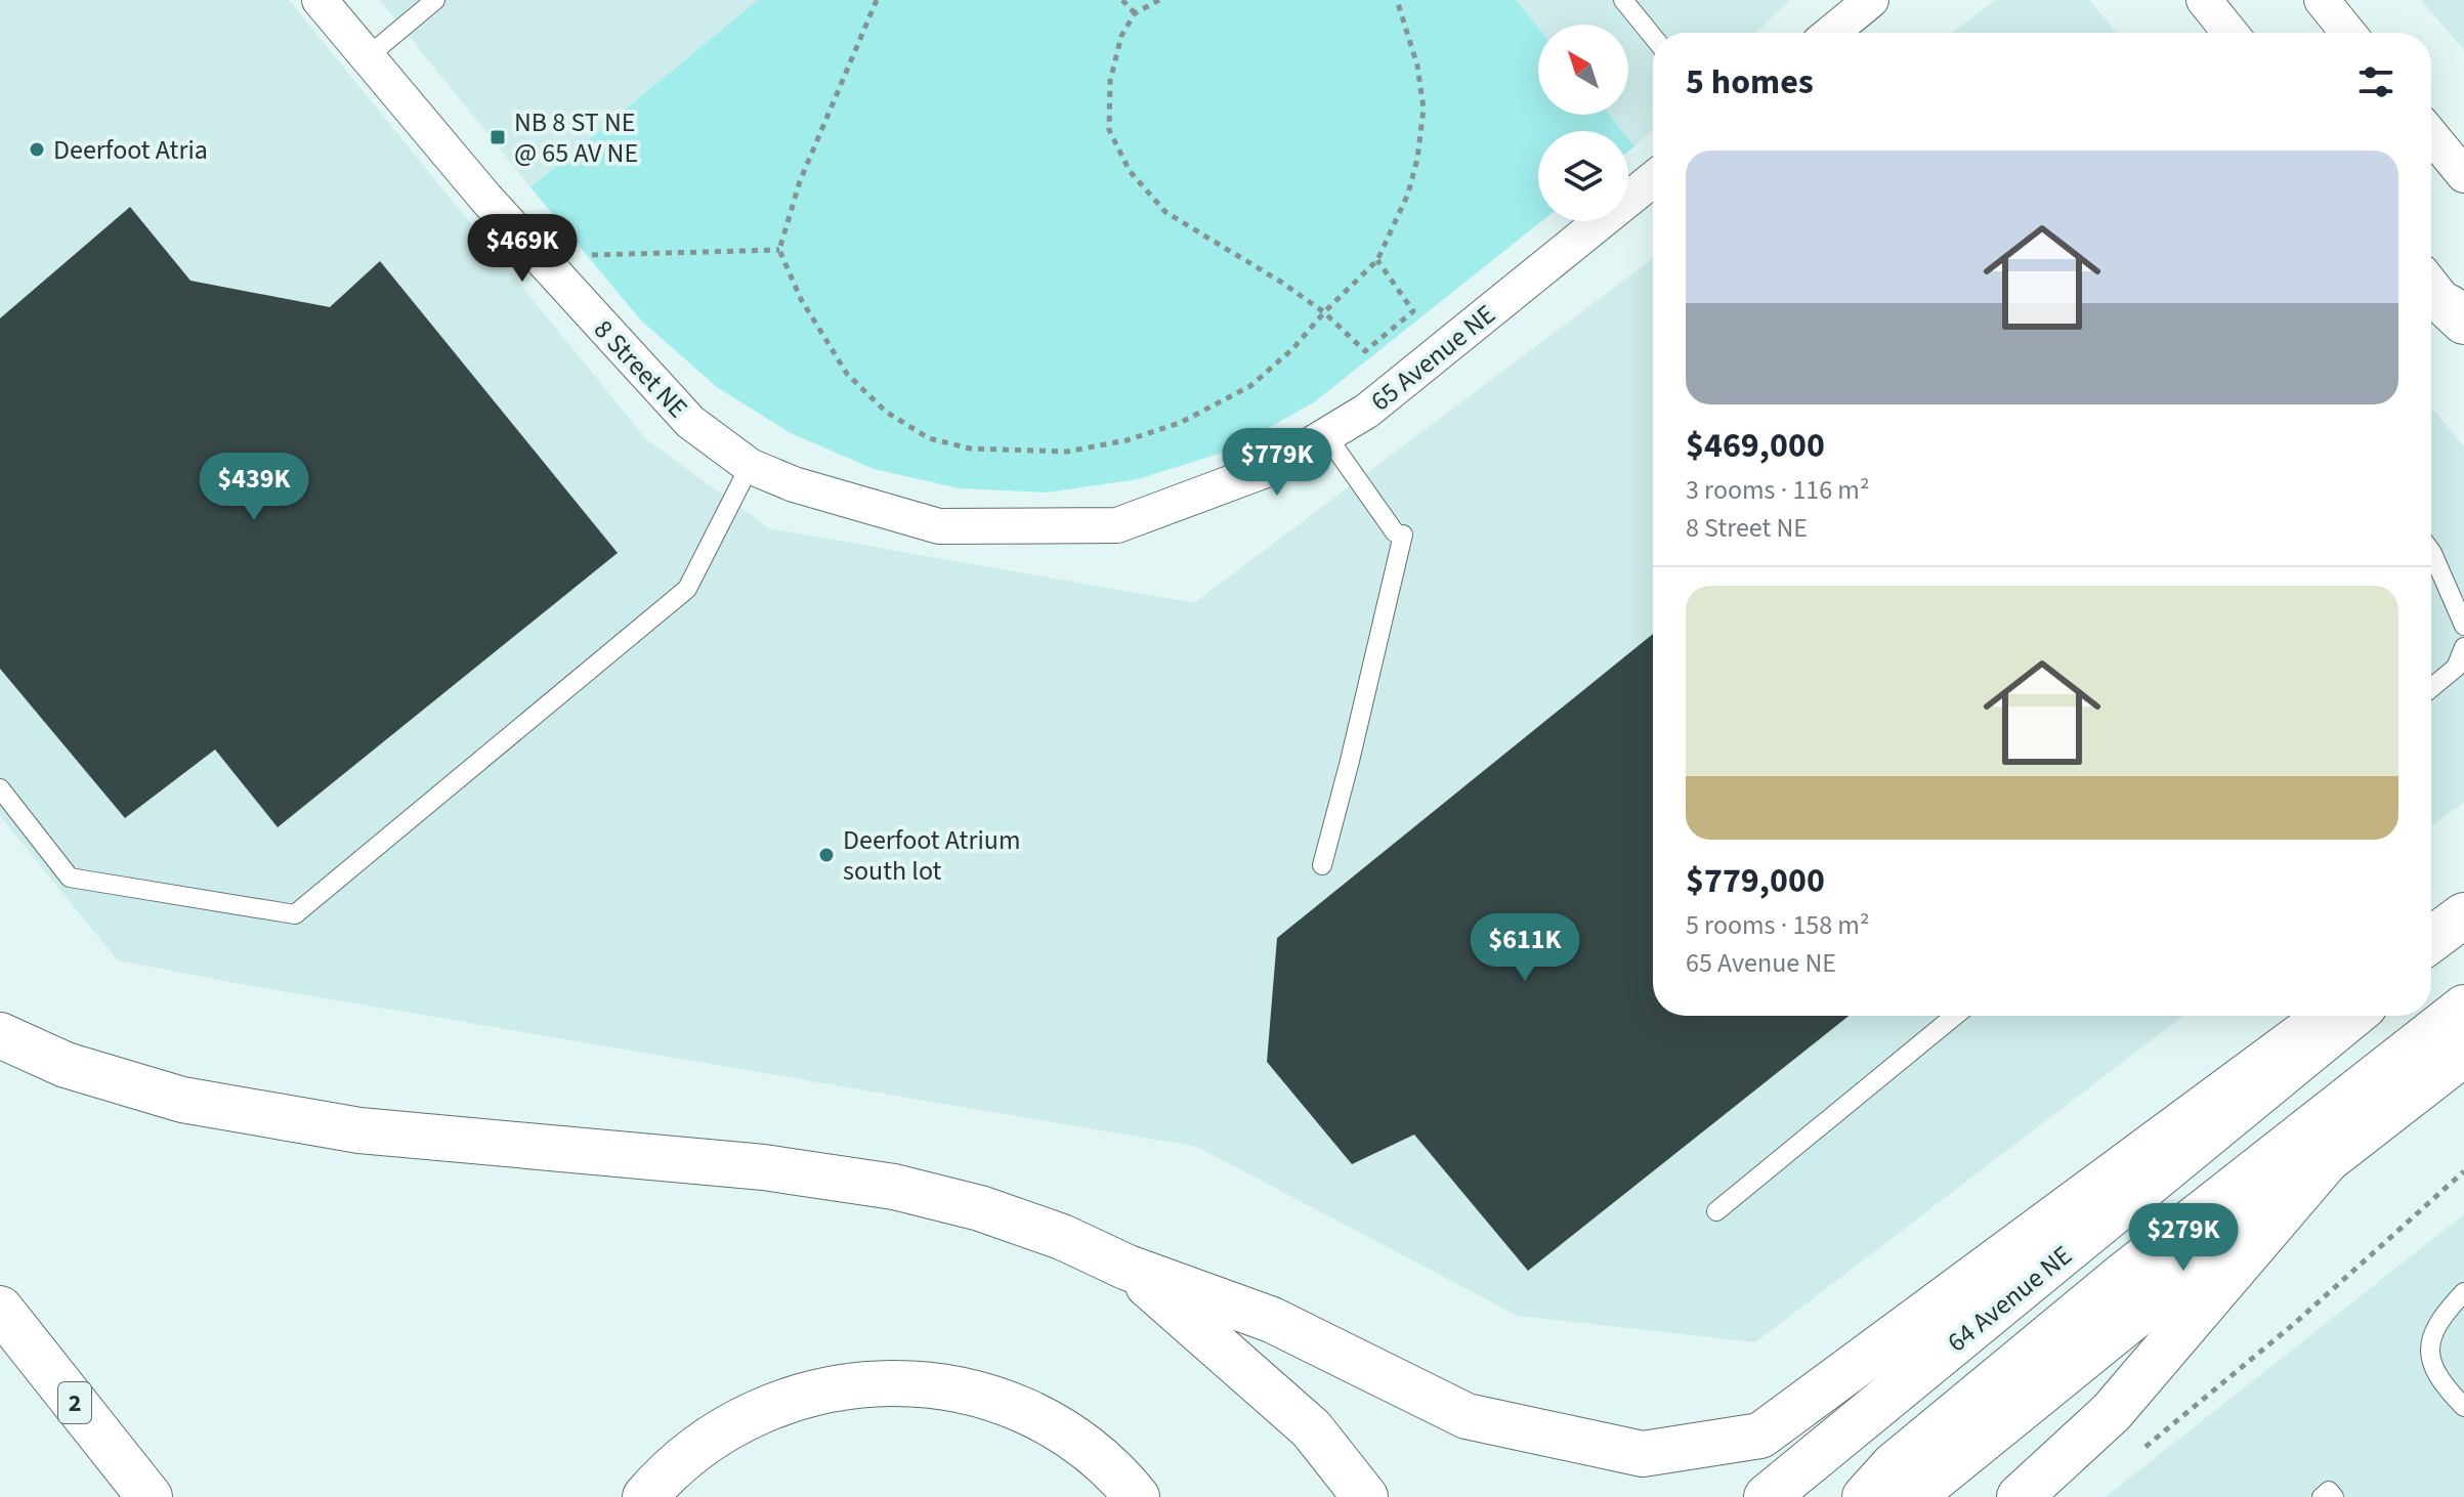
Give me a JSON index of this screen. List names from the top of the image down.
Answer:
{
  "streets": {
    "main road": ["64 Avenue NE", "2"],
    "street": ["65 Avenue NE", "8 Street NE"]
  },
  "crossings": [
    ["65 Avenue NE", "8 Street NE"]
  ],
  "places": {
    "transit": ["NB 8 ST NE @ 65 AV NE"],
    "other": ["Deerfoot Atria", "Deerfoot Atrium south lot"]
  },
  "north": "top left",
  "page": {
    "heading": "5 homes",
    "list": [
      {
        "name": "$469,000",
        "note": "3 rooms · 116 m² · 8 Street NE"
      },
      {
        "name": "$779,000",
        "note": "5 rooms · 158 m² · 65 Avenue NE"
      }
    ],
    "price": [
      "$469K",
      "$779K",
      "$439K",
      "$611K",
      "$279K"
    ]
  }
}
